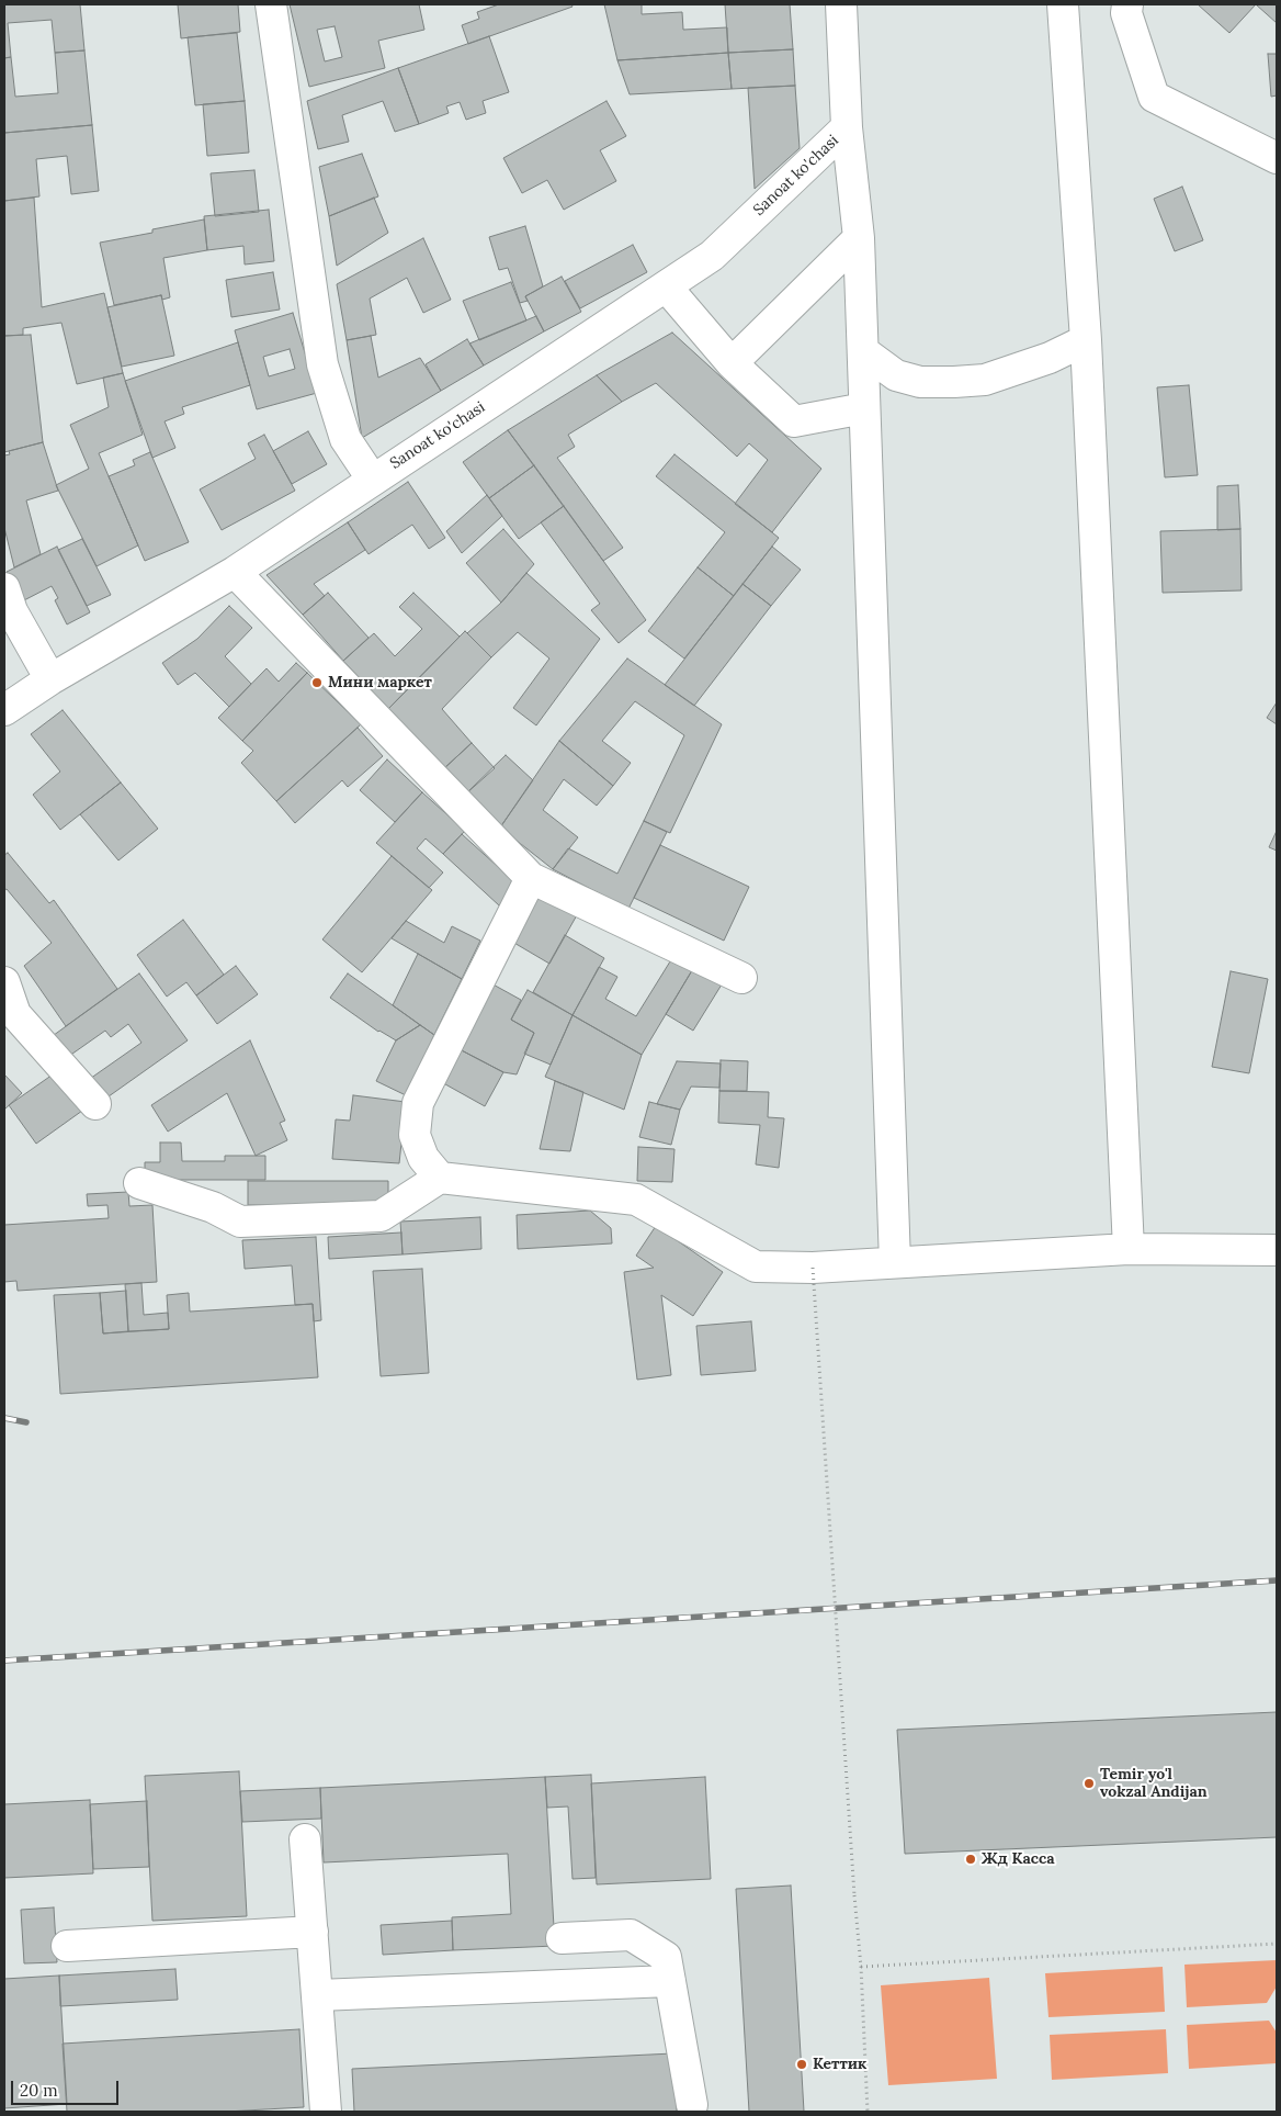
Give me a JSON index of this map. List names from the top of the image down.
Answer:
{
  "streets": {
    "street": ["Sanoat ko'chasi"]
  },
  "places": [
    "Мини маркет",
    "Temir yo'l vokzal Andijan",
    "Жд Касса",
    "Кеттик"
  ],
  "scale_bar": "20 m"
}
